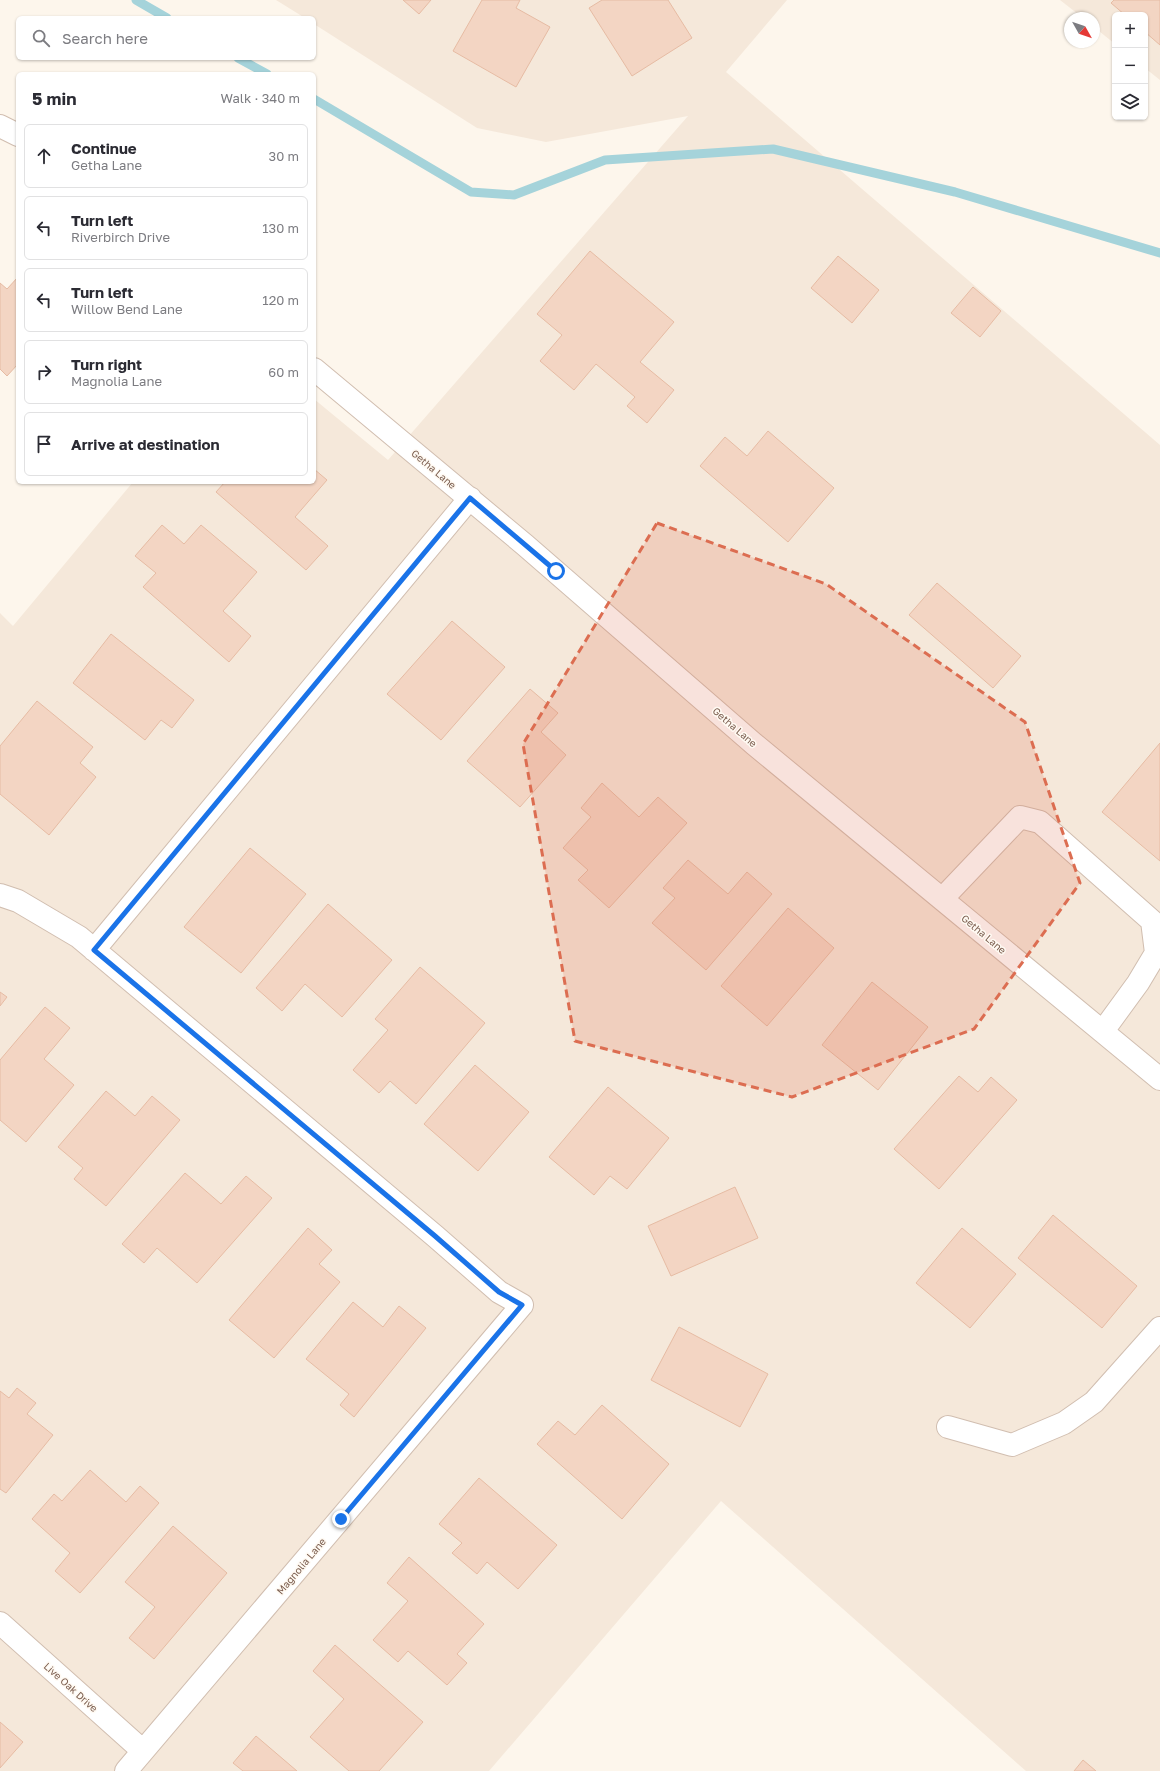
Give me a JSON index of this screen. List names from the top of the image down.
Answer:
{
  "streets": {
    "street": ["Getha Lane", "Magnolia Lane", "Live Oak Drive"]
  },
  "crossings": [
    ["Magnolia Lane", "Live Oak Drive"]
  ],
  "north": "bottom right",
  "page": {
    "map_buttons": ["+", "−"],
    "search": "Search here",
    "heading": ["5 min", "Walk · 340 m"],
    "list": [
      ["Continue", "Getha Lane", "30 m"],
      ["Turn left", "Riverbirch Drive", "130 m"],
      ["Turn left", "Willow Bend Lane", "120 m"],
      ["Turn right", "Magnolia Lane", "60 m"],
      "Arrive at destination"
    ]
  }
}
